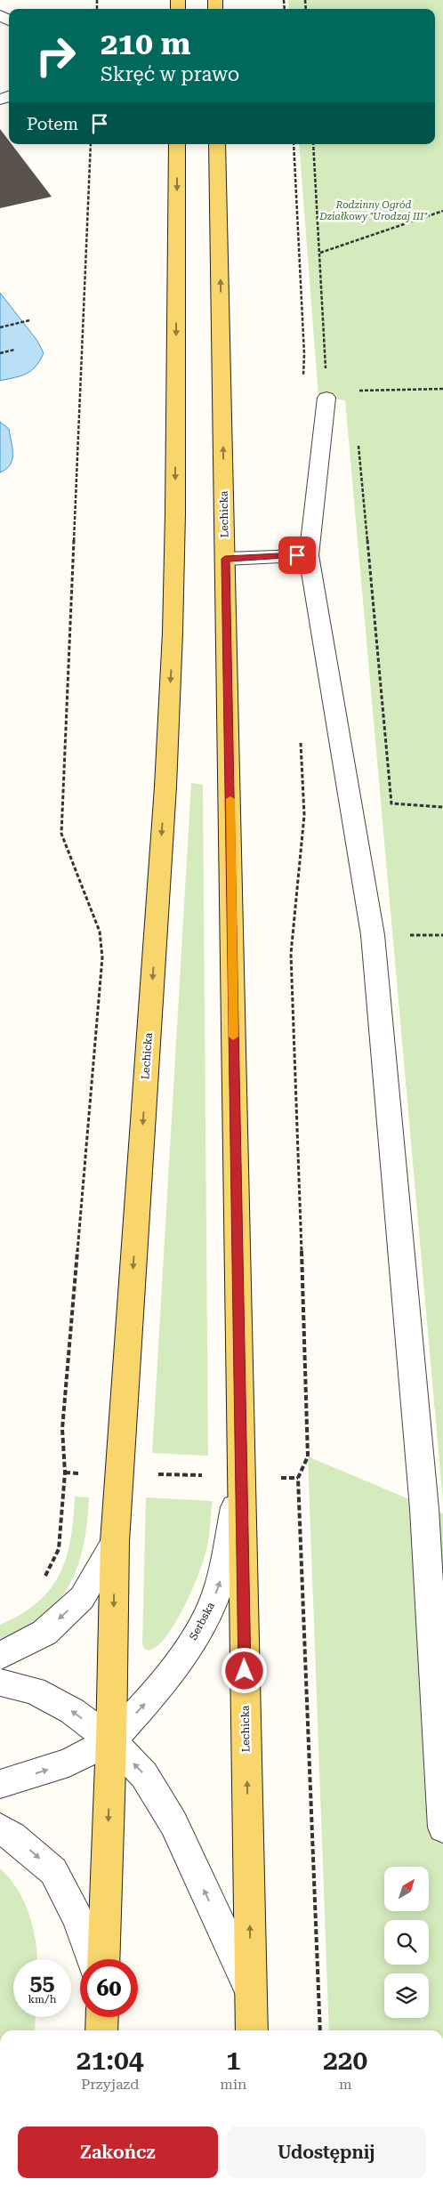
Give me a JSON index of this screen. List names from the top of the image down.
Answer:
{
  "streets": {
    "main road": ["Lechicka"],
    "street": ["Serbska"]
  },
  "crossings": [
    ["Lechicka", "Serbska"]
  ],
  "parks": ["Rodzinny Ogród Działkowy \"Urodzaj III\""],
  "north": "top right",
  "page": {
    "turn": ["210 m", "Skręć w prawo"],
    "then": "Potem",
    "speed": "55 km/h",
    "limit": "60",
    "eta": [
      "21:04",
      "Przyjazd",
      "1",
      "min",
      "220",
      "m"
    ],
    "buttons": ["Zakończ", "Udostępnij"]
  }
}
